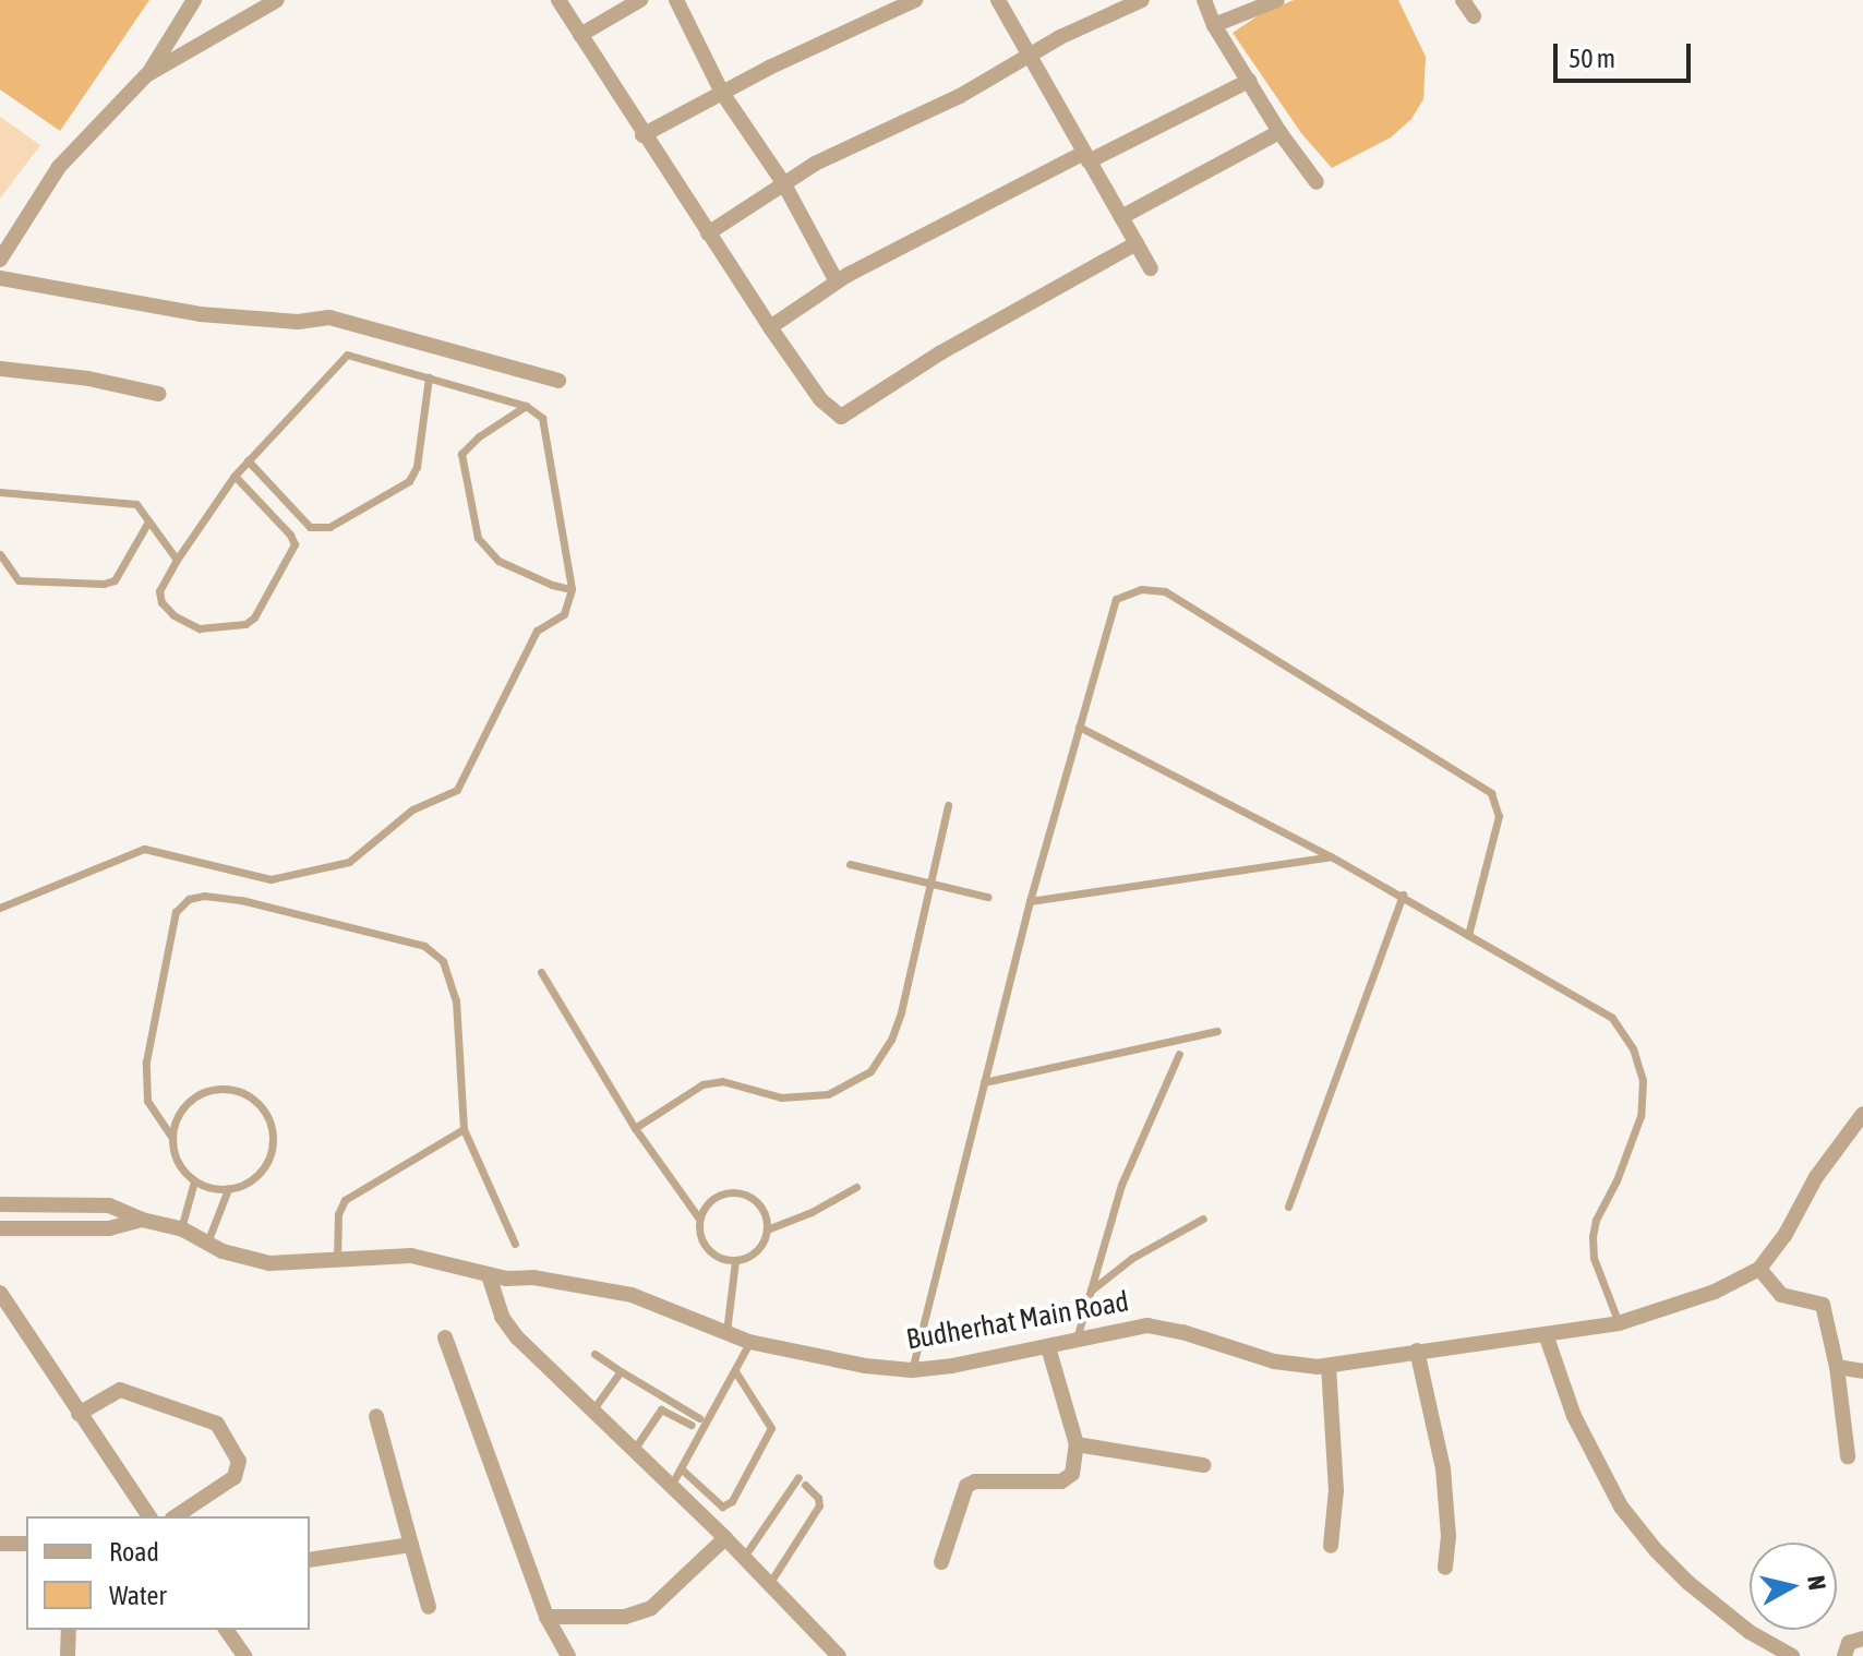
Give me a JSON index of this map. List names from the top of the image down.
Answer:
{
  "streets": {
    "street": ["Budherhat Main Road"]
  },
  "legend": ["Road", "Water"],
  "scale_bar": "50 m",
  "north": "right"
}
